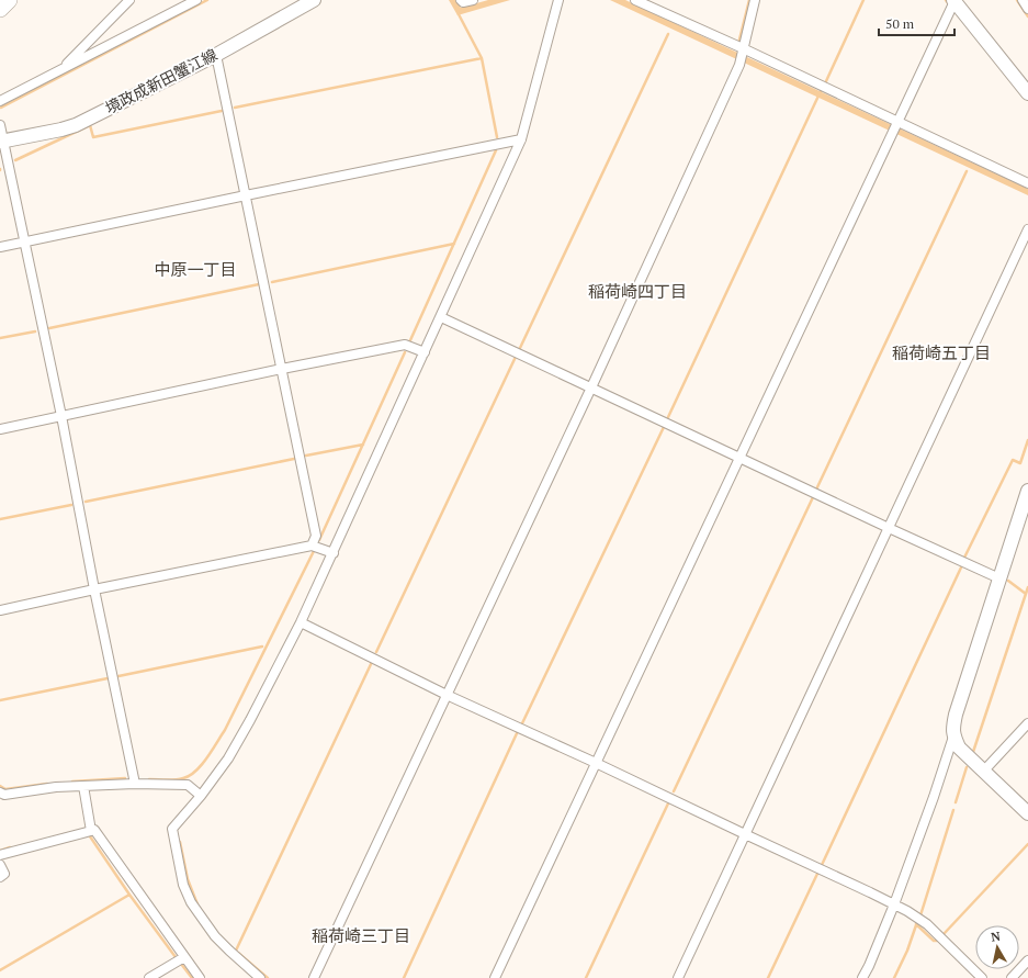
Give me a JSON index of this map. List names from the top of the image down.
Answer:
{
  "streets": {
    "street": ["境政成新田蟹江線"]
  },
  "districts": [
    "中原一丁目",
    "稲荷崎四丁目",
    "稲荷崎五丁目",
    "稲荷崎三丁目"
  ],
  "scale_bar": "50 m",
  "north": "top"
}
